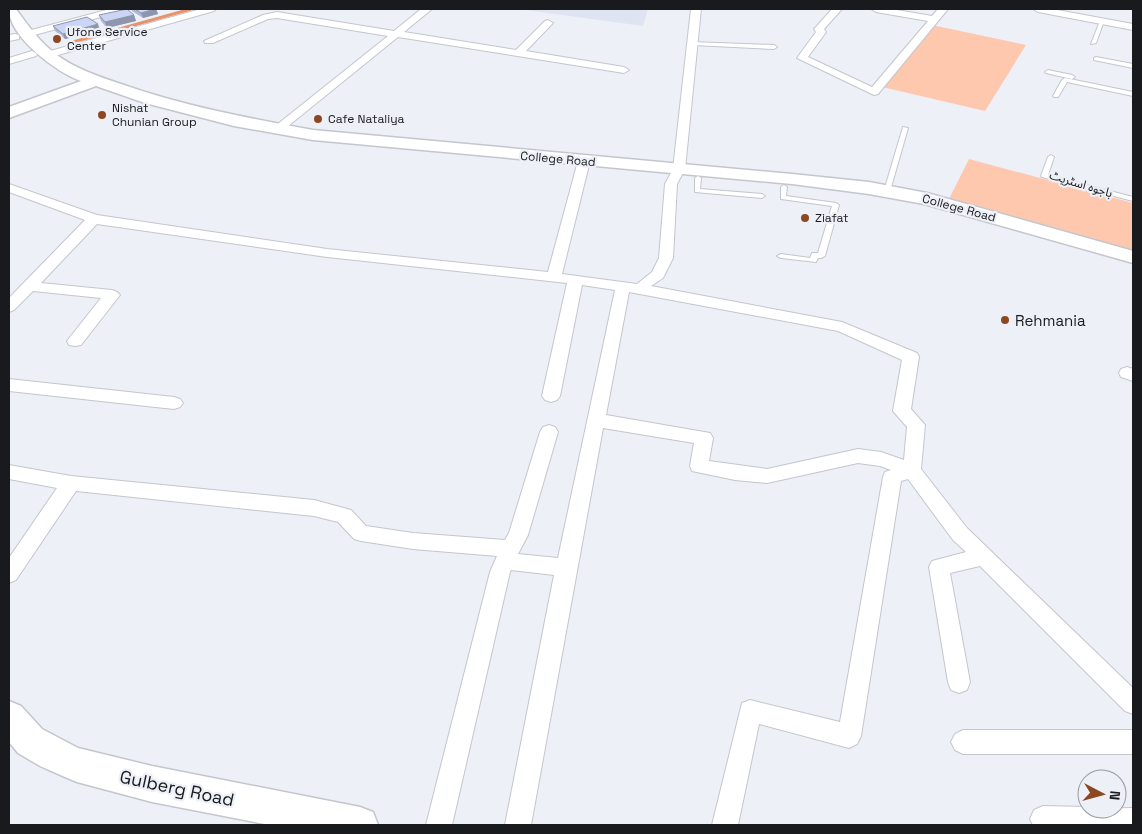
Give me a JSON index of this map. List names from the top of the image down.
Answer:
{
  "streets": {
    "main road": ["College Road", "Gulberg Road"],
    "lane": ["باجوہ اسٹریٹ"]
  },
  "places": [
    "Ufone Service Center",
    "Nishat Chunian Group",
    "Cafe Nataliya",
    "Ziafat",
    "Rehmania"
  ],
  "north": "right"
}
